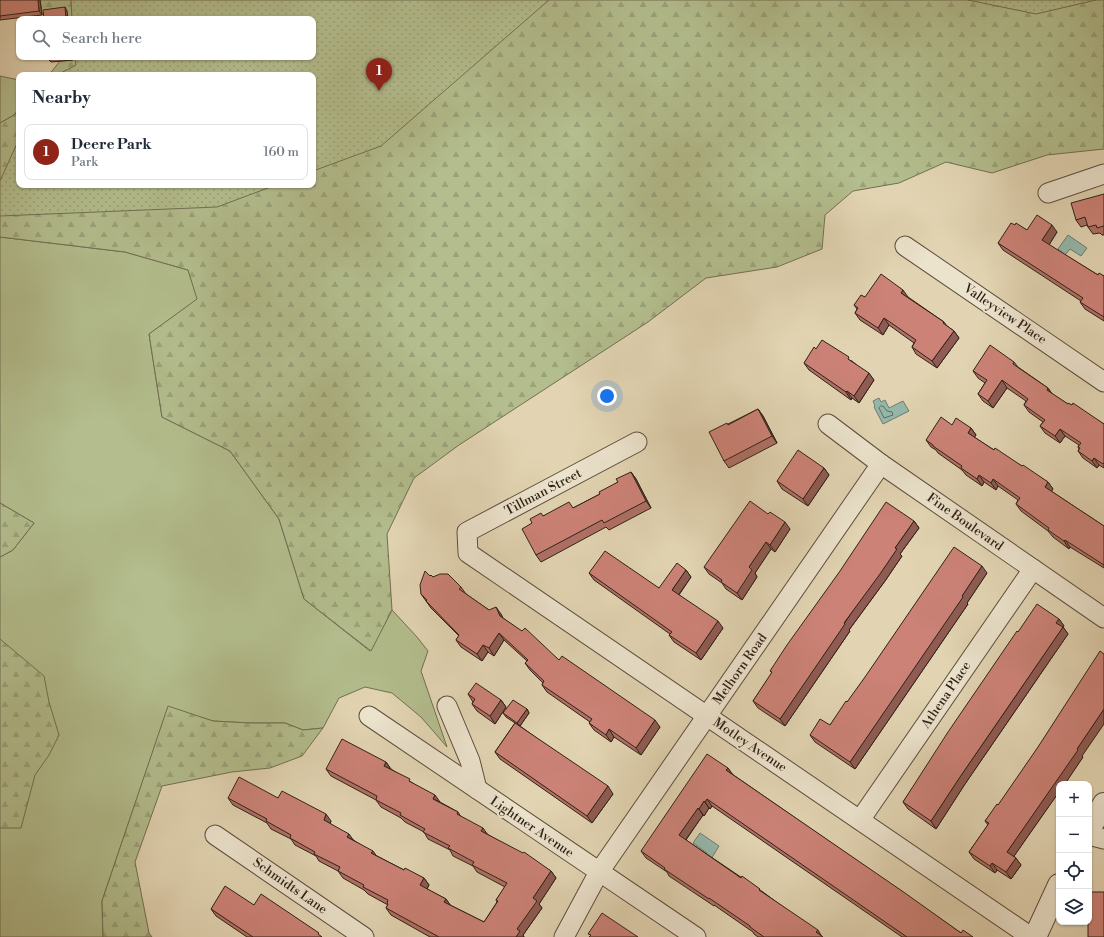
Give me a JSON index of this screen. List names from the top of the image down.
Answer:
{
  "streets": {
    "street": [
      "Valleyview Place",
      "Tillman Street",
      "Fine Boulevard",
      "Melhorn Road",
      "Athena Place",
      "Motley Avenue",
      "Lightner Avenue",
      "Schmidts Lane"
    ]
  },
  "crossings": [
    ["Tillman Street", "Motley Avenue"],
    ["Fine Boulevard", "Melhorn Road"],
    ["Fine Boulevard", "Athena Place"],
    ["Melhorn Road", "Motley Avenue"],
    ["Melhorn Road", "Lightner Avenue"],
    ["Athena Place", "Motley Avenue"]
  ],
  "page": {
    "search": "Search here",
    "pins": "1",
    "heading": "Nearby",
    "list": [
      {
        "mark": "1",
        "name": "Deere Park",
        "note": "Park",
        "value": "160 m"
      }
    ],
    "map_buttons": ["+", "−"]
  }
}
